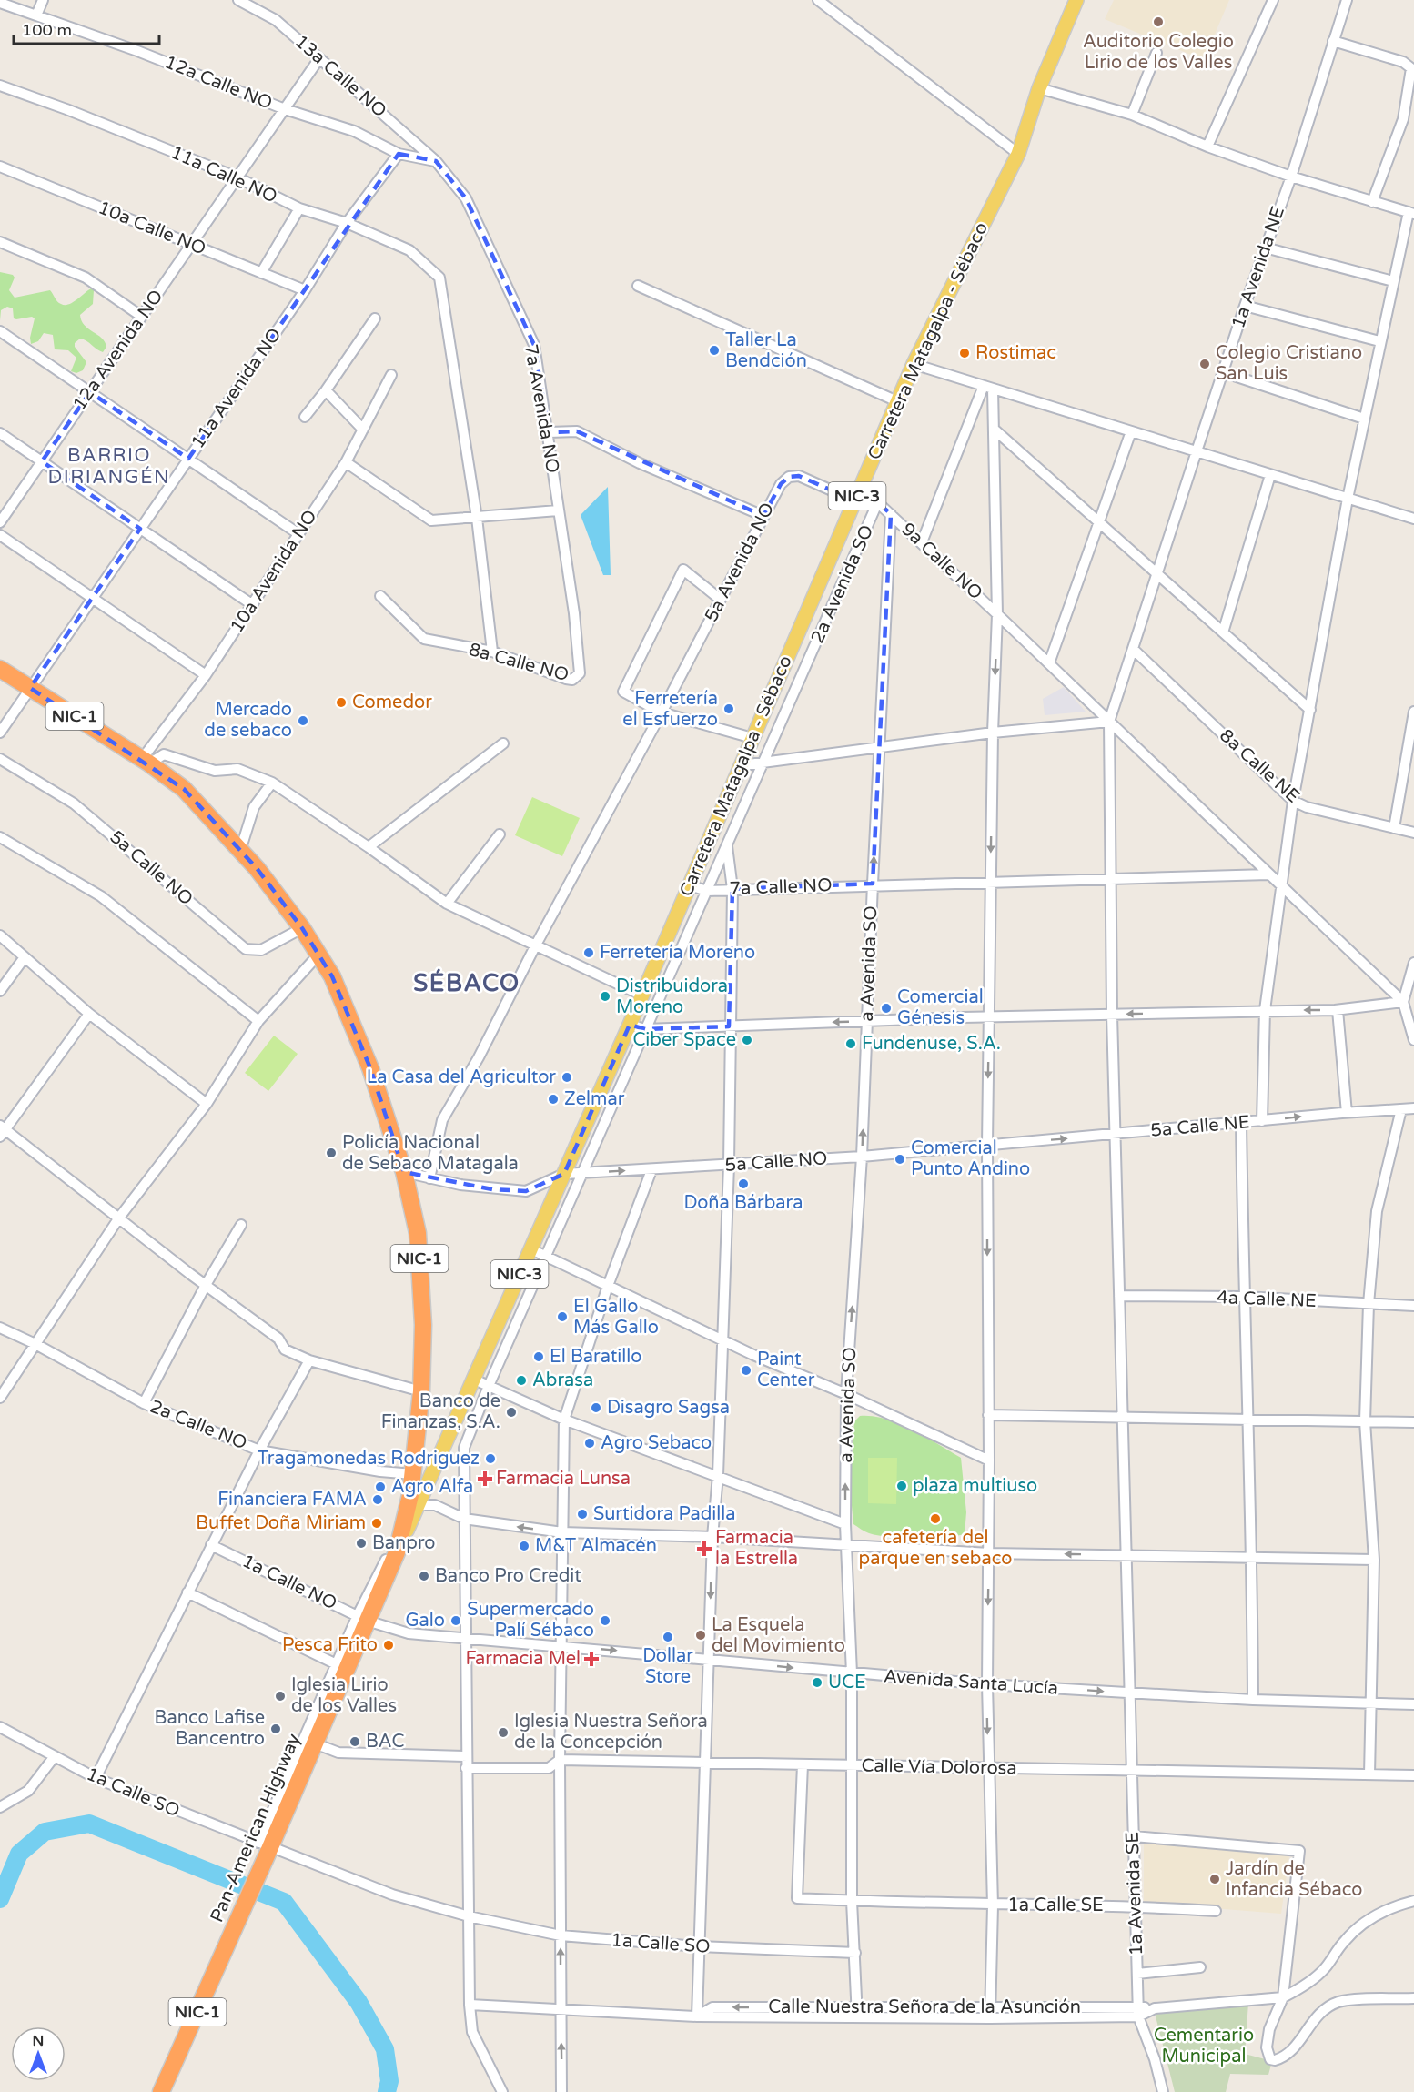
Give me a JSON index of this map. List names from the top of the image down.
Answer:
{
  "streets": {
    "highway": ["NIC-1", "Pan-American Highway"],
    "main road": ["Carretera Matagalpa - Sébaco", "NIC-3"],
    "street": [
      "13a Calle NO",
      "12a Calle NO",
      "11a Calle NO",
      "10a Calle NO",
      "1a Avenida NE",
      "12a Avenida NO",
      "11a Avenida NO",
      "7a Avenida NO",
      "9a Calle NO",
      "5a Avenida NO",
      "10a Avenida NO",
      "2a Avenida SO",
      "8a Calle NO",
      "8a Calle NE",
      "5a Calle NO",
      "7a Calle NO",
      "a Avenida SO",
      "5a Calle NE",
      "4a Calle NE",
      "2a Calle NO",
      "1a Calle NO",
      "Avenida Santa Lucía",
      "Calle Vía Dolorosa",
      "1a Calle SO",
      "1a Avenida SE",
      "1a Calle SE",
      "Calle Nuestra Señora de la Asunción"
    ]
  },
  "crossings": [
    ["13a Calle NO", "12a Calle NO"],
    ["13a Calle NO", "12a Avenida NO"],
    ["13a Calle NO", "7a Avenida NO"],
    ["12a Calle NO", "12a Avenida NO"],
    ["12a Calle NO", "11a Avenida NO"],
    ["12a Calle NO", "7a Avenida NO"],
    ["11a Calle NO", "12a Avenida NO"],
    ["11a Calle NO", "11a Avenida NO"],
    ["10a Calle NO", "12a Avenida NO"],
    ["10a Calle NO", "11a Avenida NO"],
    ["1a Avenida NE", "9a Calle NO"],
    ["1a Avenida NE", "8a Calle NE"],
    ["1a Avenida NE", "7a Calle NO"],
    ["1a Avenida NE", "5a Calle NE"],
    ["1a Avenida NE", "4a Calle NE"],
    ["1a Avenida NE", "Avenida Santa Lucía"],
    ["Carretera Matagalpa - Sébaco", "9a Calle NO"],
    ["Carretera Matagalpa - Sébaco", "5a Avenida NO"],
    ["Carretera Matagalpa - Sébaco", "5a Calle NO"],
    ["Carretera Matagalpa - Sébaco", "7a Calle NO"],
    ["Carretera Matagalpa - Sébaco", "Pan-American Highway"],
    ["11a Avenida NO", "Pan-American Highway"],
    ["7a Avenida NO", "8a Calle NO"],
    ["9a Calle NO", "2a Avenida SO"],
    ["9a Calle NO", "7a Calle NO"],
    ["9a Calle NO", "a Avenida SO"],
    ["10a Avenida NO", "Pan-American Highway"],
    ["2a Avenida SO", "5a Calle NO"],
    ["2a Avenida SO", "7a Calle NO"],
    ["2a Avenida SO", "Avenida Santa Lucía"],
    ["2a Avenida SO", "Calle Vía Dolorosa"],
    ["2a Avenida SO", "1a Calle SO"],
    ["2a Avenida SO", "Calle Nuestra Señora de la Asunción"],
    ["5a Calle NO", "a Avenida SO"],
    ["5a Calle NO", "5a Calle NE"],
    ["5a Calle NO", "Pan-American Highway"],
    ["7a Calle NO", "a Avenida SO"],
    ["a Avenida SO", "Avenida Santa Lucía"],
    ["a Avenida SO", "Calle Vía Dolorosa"],
    ["a Avenida SO", "1a Calle SO"],
    ["a Avenida SO", "Calle Nuestra Señora de la Asunción"],
    ["2a Calle NO", "Pan-American Highway"],
    ["1a Calle NO", "Avenida Santa Lucía"],
    ["1a Calle NO", "Pan-American Highway"],
    ["Avenida Santa Lucía", "Pan-American Highway"],
    ["Calle Vía Dolorosa", "1a Avenida SE"],
    ["1a Calle SO", "Pan-American Highway"],
    ["1a Avenida SE", "1a Calle SE"],
    ["1a Avenida SE", "Calle Nuestra Señora de la Asunción"]
  ],
  "one_way": ["a Avenida SO", "5a Calle NE", "Avenida Santa Lucía"],
  "districts": ["BARRIO DIRIANGÉN", "SÉBACO"],
  "parks": ["Cementario Municipal"],
  "places": {
    "other": [
      "Auditorio Colegio Lirio de los Valles",
      "Taller La Bendción",
      "Rostimac",
      "Colegio Cristiano San Luis",
      "Comedor",
      "Ferretería el Esfuerzo",
      "Mercado de sebaco",
      "Ferretería Moreno",
      "Distribuidora Moreno",
      "Comercial Génesis",
      "Ciber Space",
      "Fundenuse, S.A.",
      "La Casa del Agricultor",
      "Zelmar",
      "Policía Nacional de Sebaco Matagala",
      "Comercial Punto Andino",
      "Doña Bárbara",
      "El Gallo Más Gallo",
      "El Baratillo",
      "Paint Center",
      "Abrasa",
      "Disagro Sagsa",
      "Banco de Finanzas, S.A.",
      "Agro Sebaco",
      "Tragamonedas Rodriguez",
      "plaza multiuso",
      "Agro Alfa",
      "Financiera FAMA",
      "Surtidora Padilla",
      "cafetería del parque en sebaco",
      "Buffet Doña Miriam",
      "Banpro",
      "M&T Almacén",
      "Banco Pro Credit",
      "Galo",
      "Supermercado Palí Sébaco",
      "La Esquela del Movimiento",
      "Dollar Store",
      "Pesca Frito",
      "UCE",
      "Iglesia Lirio de los Valles",
      "Banco Lafise Bancentro",
      "Iglesia Nuestra Señora de la Concepción",
      "BAC",
      "Jardín de Infancia Sébaco"
    ],
    "health": ["Farmacia Lunsa", "Farmacia la Estrella", "Farmacia Mel"]
  },
  "scale_bar": "100 m",
  "north": "top"
}
